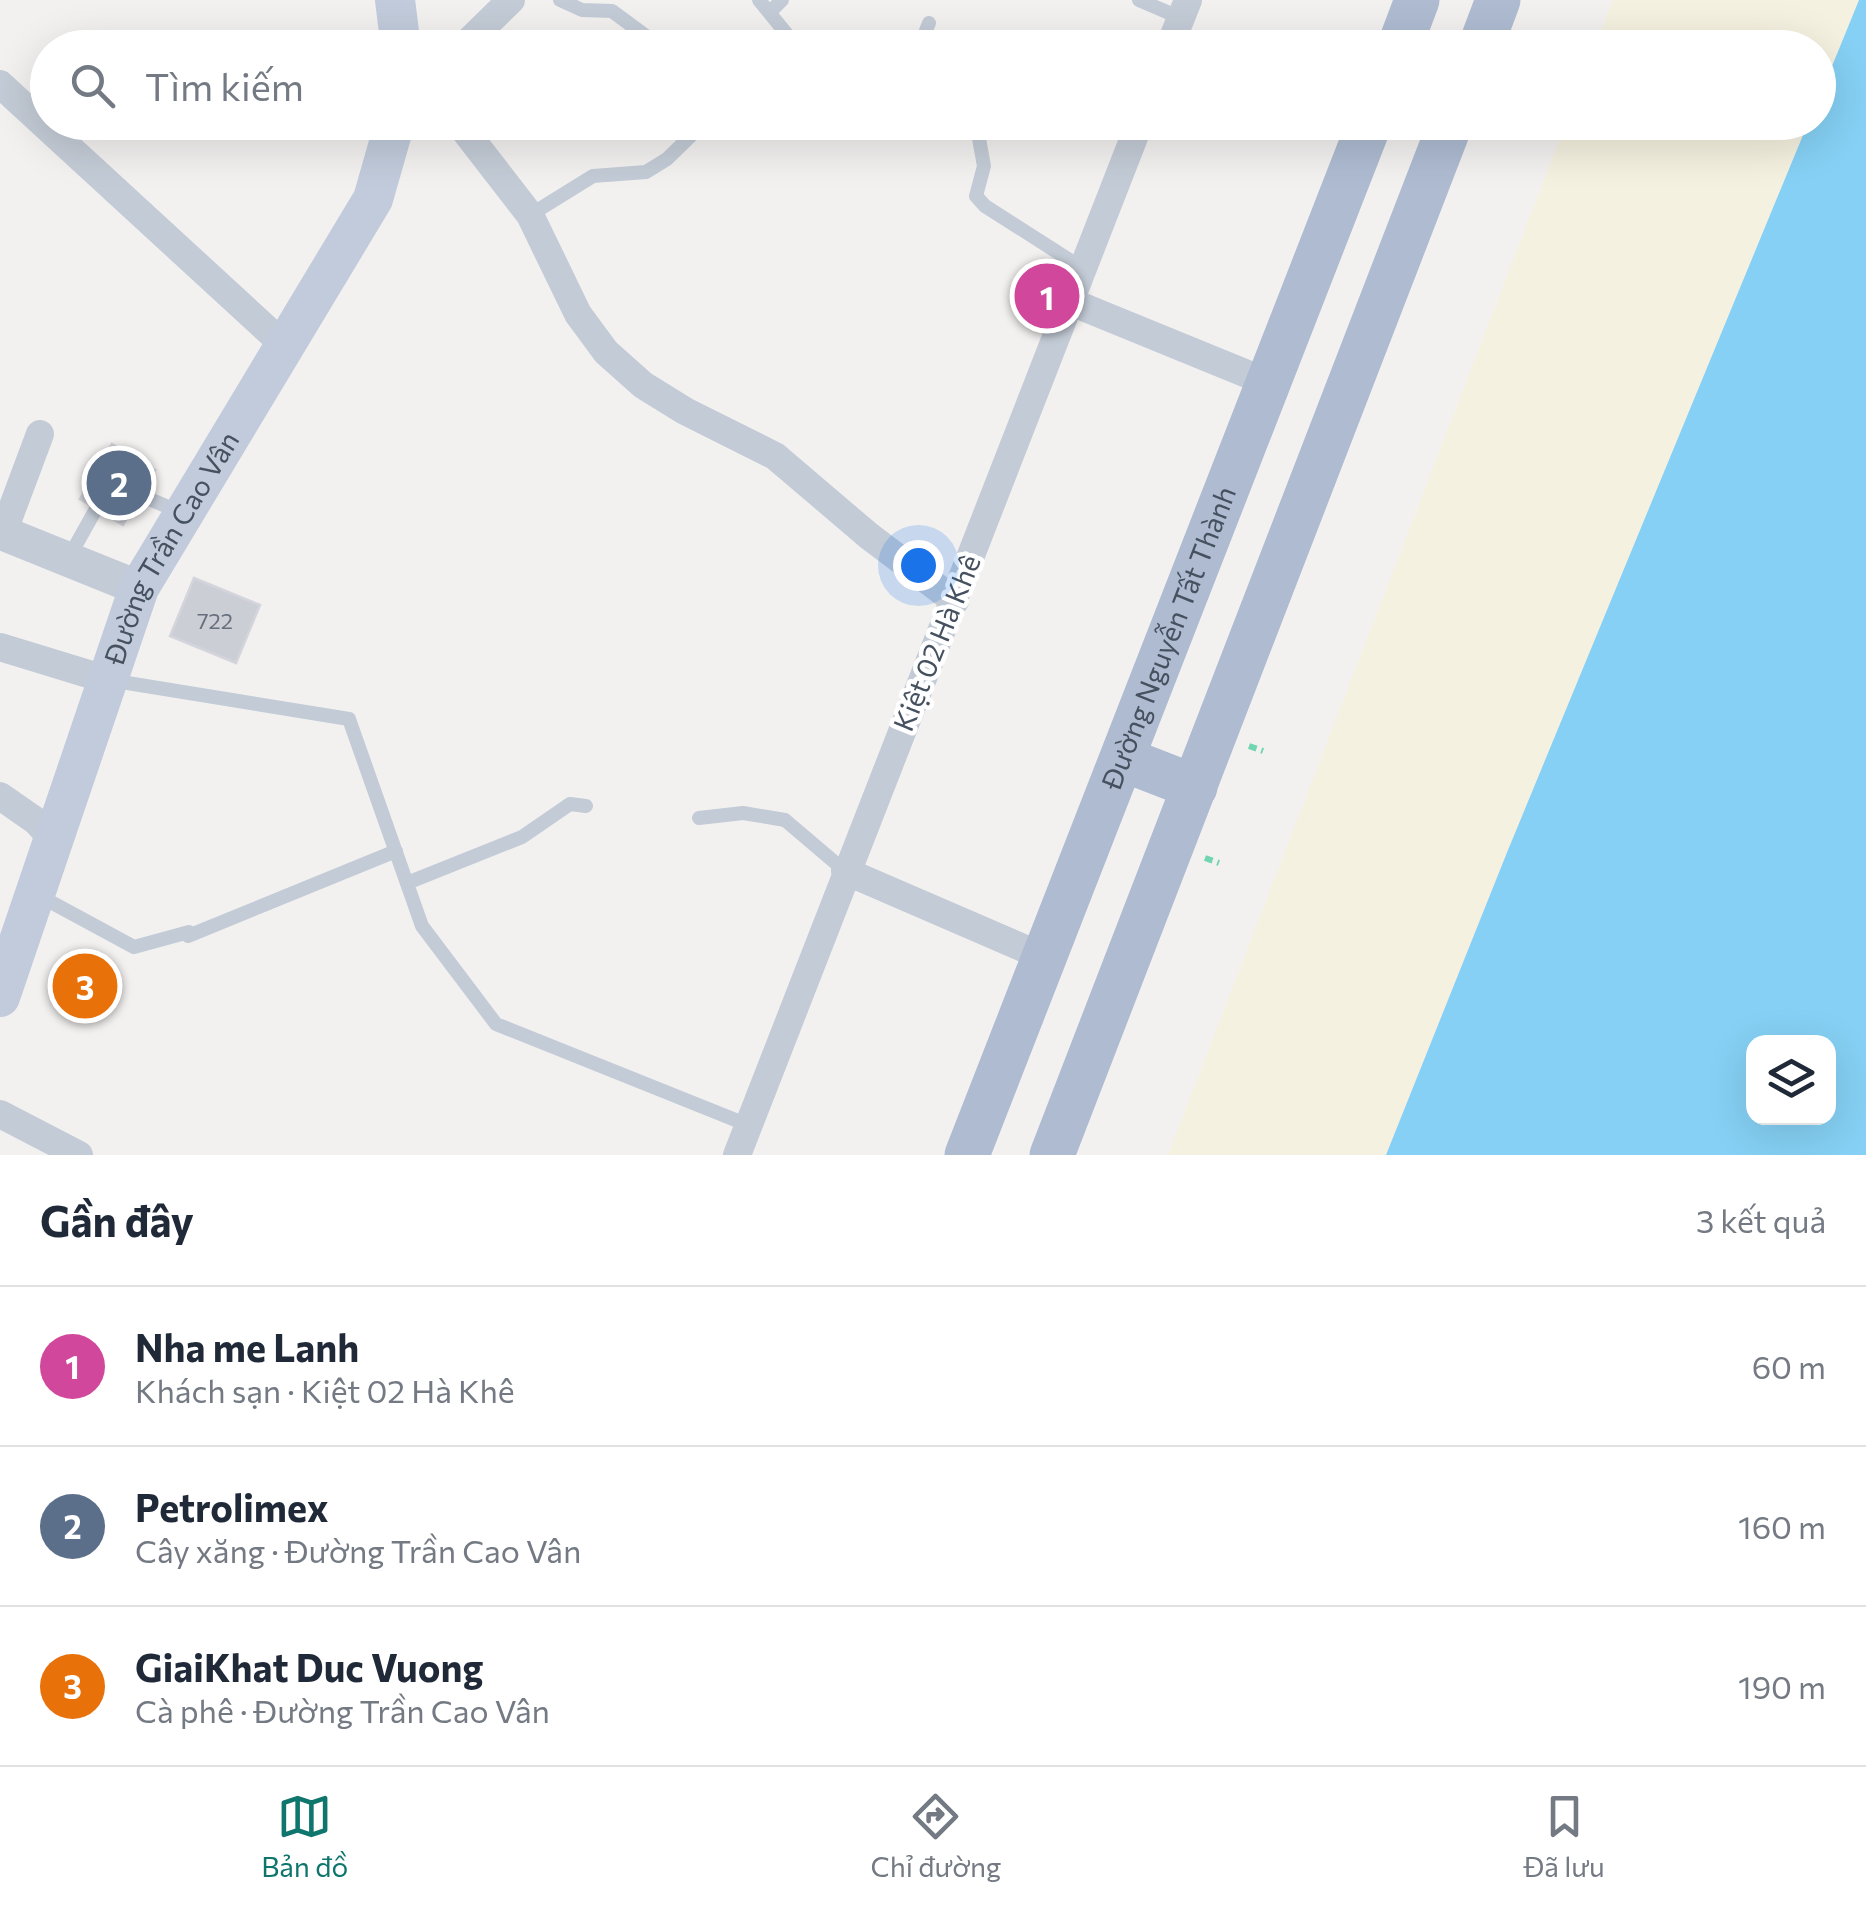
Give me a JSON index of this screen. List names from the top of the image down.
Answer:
{
  "streets": {
    "main road": ["Đường Trần Cao Vân", "Đường Nguyễn Tất Thành"],
    "street": ["Kiệt 02 Hà Khê"]
  },
  "house_numbers": ["722"],
  "page": {
    "search": "Tìm kiếm",
    "pins": ["1", "2", "3"],
    "heading": ["Gần đây", "3 kết quả"],
    "list": [
      {
        "mark": "1",
        "name": "Nha me Lanh",
        "note": "Khách sạn · Kiệt 02 Hà Khê",
        "value": "60 m"
      },
      {
        "mark": "2",
        "name": "Petrolimex",
        "note": "Cây xăng · Đường Trần Cao Vân",
        "value": "160 m"
      },
      {
        "mark": "3",
        "name": "GiaiKhat Duc Vuong",
        "note": "Cà phê · Đường Trần Cao Vân",
        "value": "190 m"
      }
    ],
    "nav": ["Bản đồ", "Chỉ đường", "Đã lưu"]
  }
}
